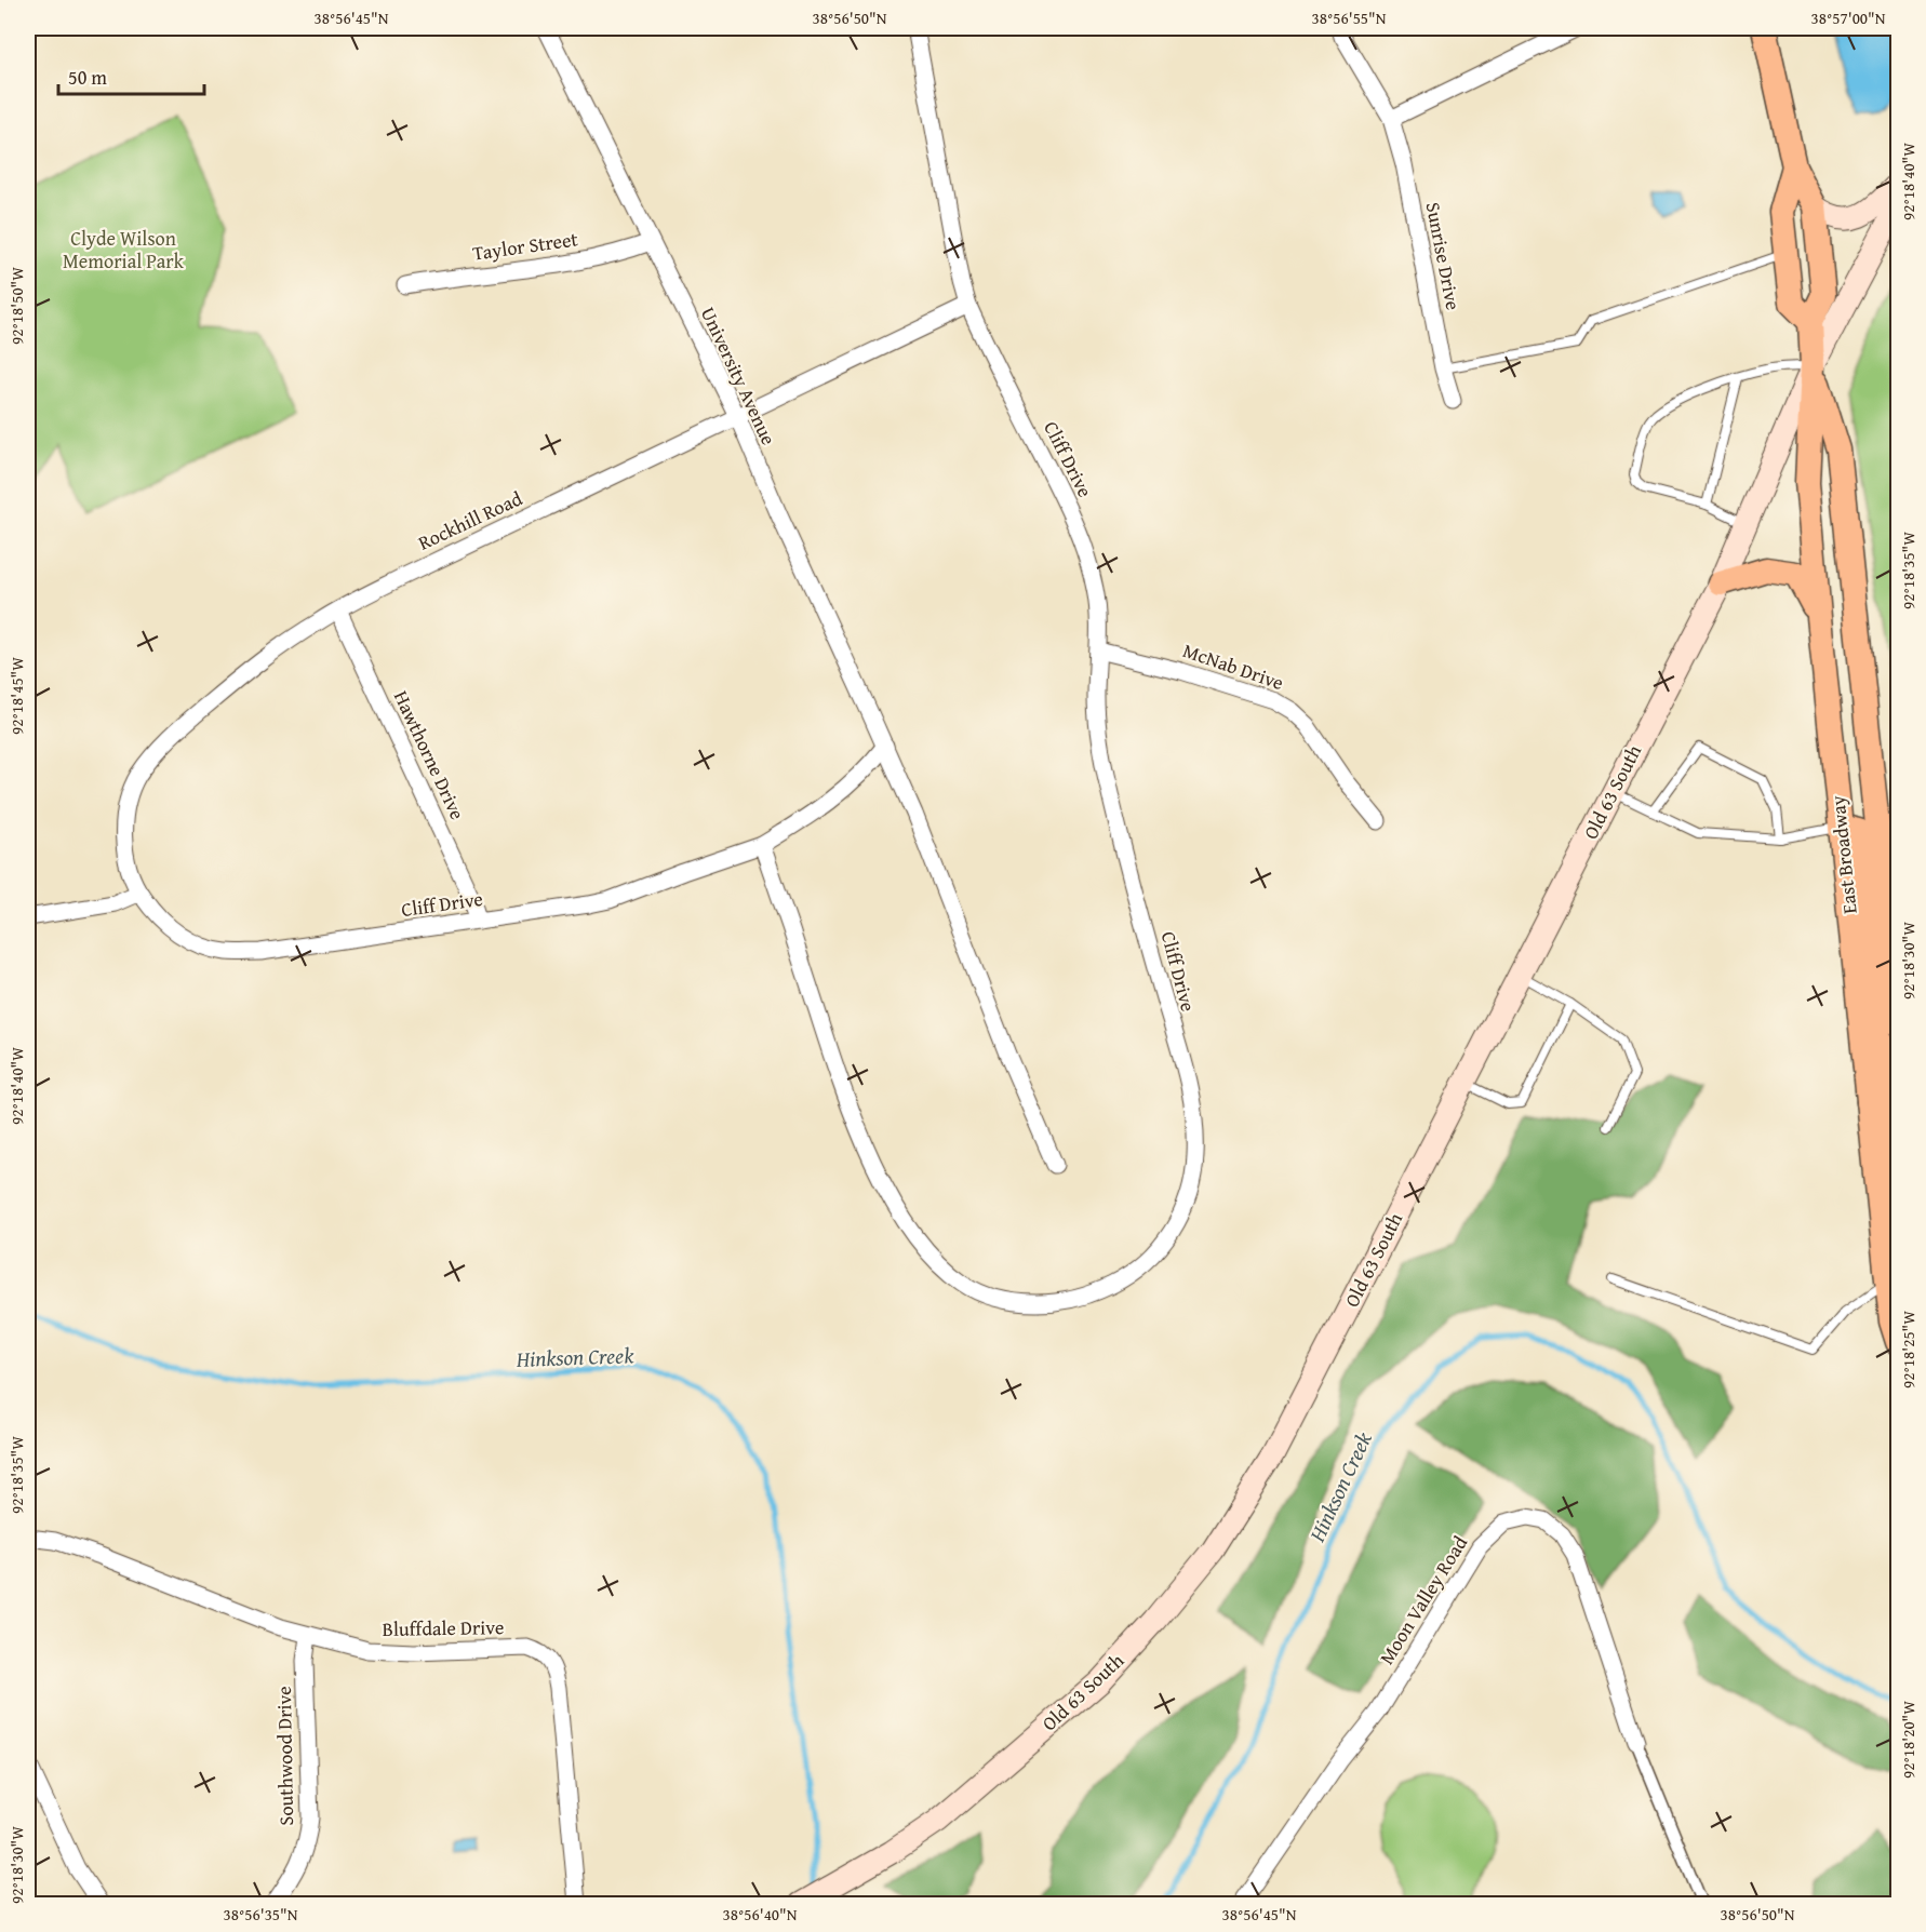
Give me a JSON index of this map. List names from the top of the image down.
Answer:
{
  "streets": {
    "main road": ["Old 63 South", "East Broadway"],
    "street": [
      "Taylor Street",
      "Sunrise Drive",
      "University Avenue",
      "Cliff Drive",
      "Rockhill Road",
      "McNab Drive",
      "Hawthorne Drive",
      "Moon Valley Road",
      "Bluffdale Drive",
      "Southwood Drive"
    ]
  },
  "crossings": [
    ["Taylor Street", "University Avenue"],
    ["University Avenue", "Cliff Drive"],
    ["University Avenue", "Rockhill Road"],
    ["Cliff Drive", "Rockhill Road"],
    ["Cliff Drive", "McNab Drive"],
    ["Cliff Drive", "Hawthorne Drive"],
    ["Rockhill Road", "Hawthorne Drive"],
    ["Old 63 South", "East Broadway"],
    ["Bluffdale Drive", "Southwood Drive"]
  ],
  "water": ["Hinkson Creek"],
  "parks": ["Clyde Wilson Memorial Park"],
  "scale_bar": "50 m",
  "coordinates": [
    "38°56'45\"N",
    "38°56'50\"N",
    "38°56'55\"N",
    "38°57'00\"N",
    "92°18'40\"W",
    "92°18'50\"W",
    "92°18'35\"W",
    "92°18'45\"W",
    "92°18'30\"W",
    "92°18'25\"W",
    "92°18'20\"W",
    "38°56'35\"N",
    "38°56'40\"N"
  ]
}
